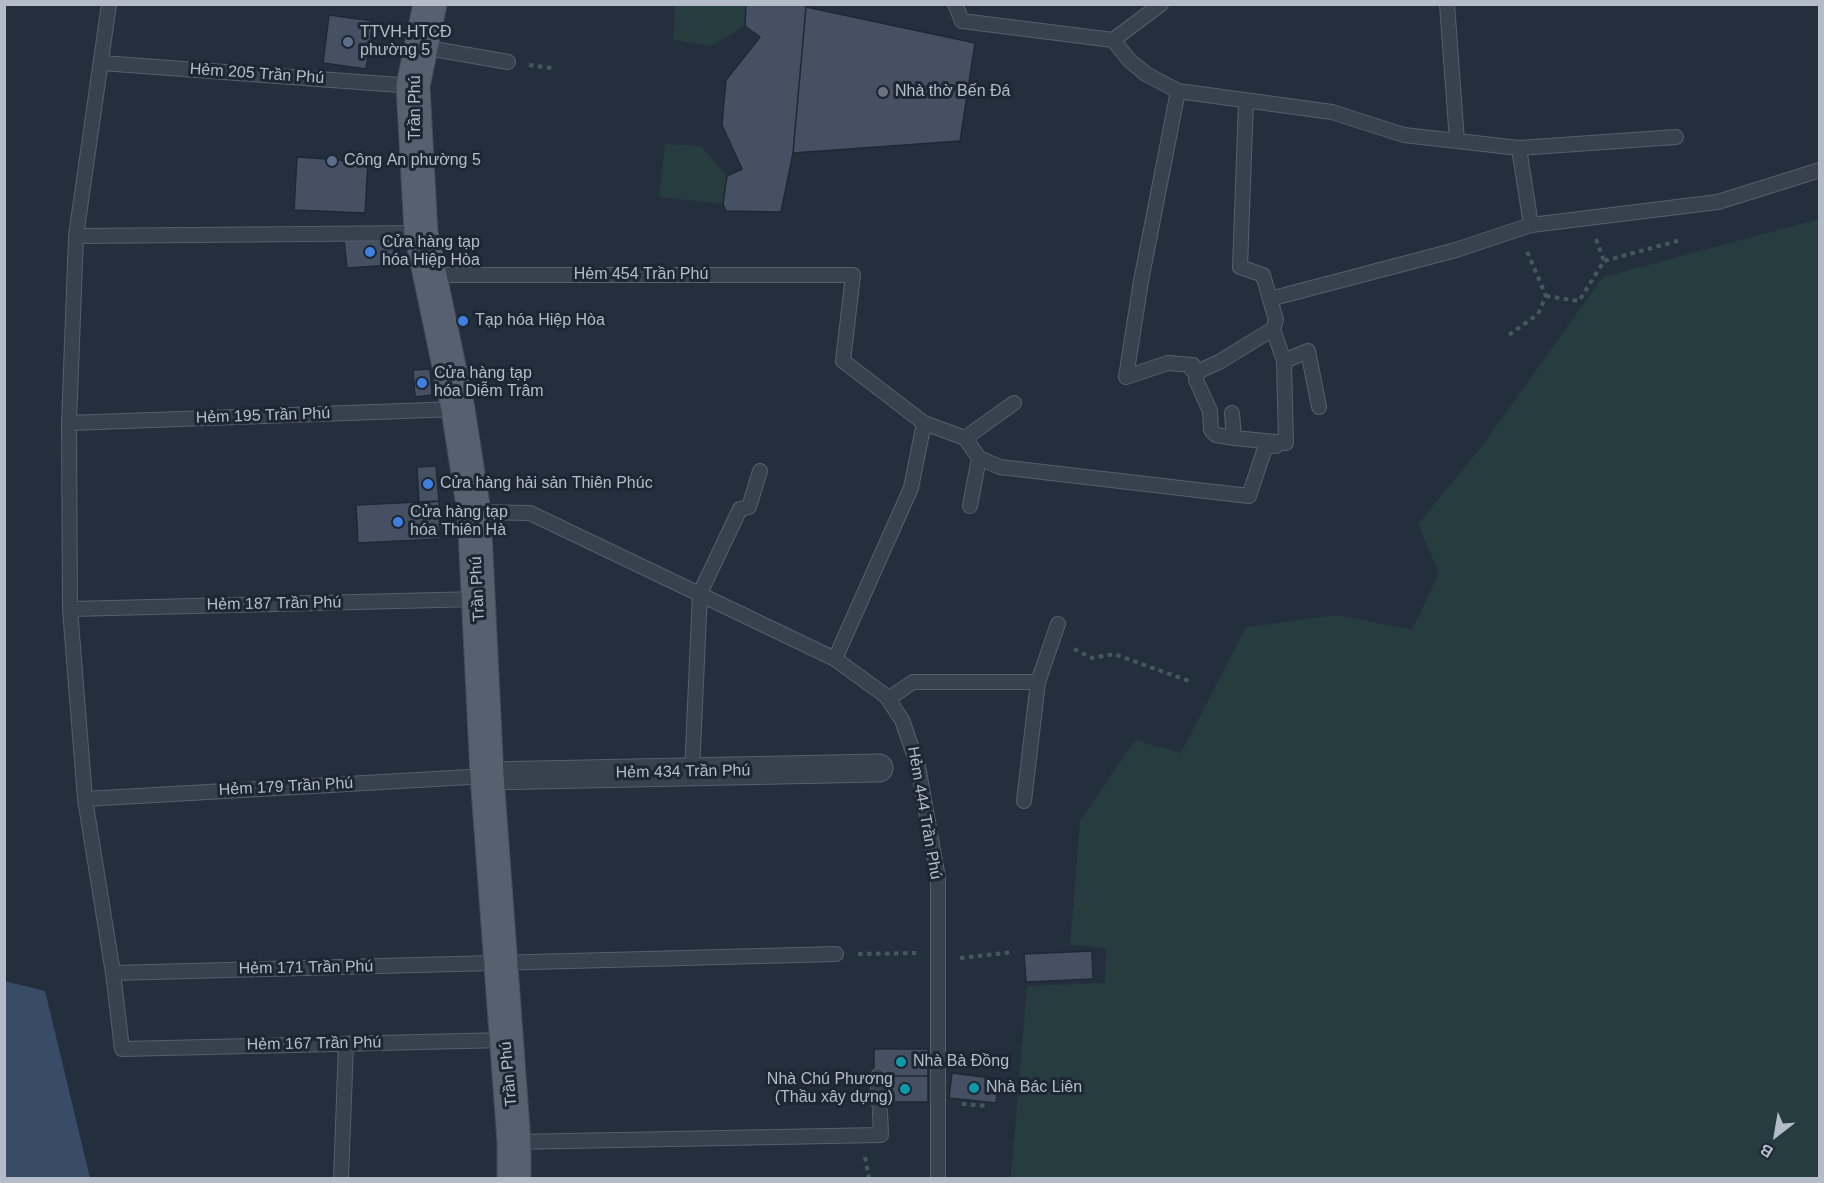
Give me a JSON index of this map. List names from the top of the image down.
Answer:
{
  "streets": {
    "main road": ["Trần Phú"],
    "street": ["Hẻm 434 Trần Phú"],
    "lane": [
      "Hẻm 205 Trần Phú",
      "Hẻm 454 Trần Phú",
      "Hẻm 195 Trần Phú",
      "Hẻm 187 Trần Phú",
      "Hẻm 179 Trần Phú",
      "Hẻm 444 Trần Phú",
      "Hẻm 171 Trần Phú",
      "Hẻm 167 Trần Phú"
    ]
  },
  "crossings": [
    ["Hẻm 205 Trần Phú", "Trần Phú"],
    ["Trần Phú", "Hẻm 454 Trần Phú"],
    ["Trần Phú", "Hẻm 195 Trần Phú"],
    ["Trần Phú", "Hẻm 187 Trần Phú"],
    ["Trần Phú", "Hẻm 434 Trần Phú"],
    ["Trần Phú", "Hẻm 179 Trần Phú"],
    ["Trần Phú", "Hẻm 444 Trần Phú"],
    ["Trần Phú", "Hẻm 171 Trần Phú"],
    ["Trần Phú", "Hẻm 167 Trần Phú"],
    ["Hẻm 434 Trần Phú", "Hẻm 179 Trần Phú"],
    ["Hẻm 171 Trần Phú", "Hẻm 167 Trần Phú"]
  ],
  "places": [
    "TTVH-HTCĐ phường 5",
    "Nhà thờ Bến Đá",
    "Công An phường 5",
    "Cửa hàng tạp hóa Hiệp Hòa",
    "Tạp hóa Hiệp Hòa",
    "Cửa hàng tạp hóa Diễm Trâm",
    "Cửa hàng hải sản Thiên Phúc",
    "Cửa hàng tạp hóa Thiên Hà",
    "Nhà Bà Đồng",
    "Nhà Bác Liên",
    "Nhà Chú Phương (Thầu xây dựng)"
  ],
  "north": "bottom left"
}
